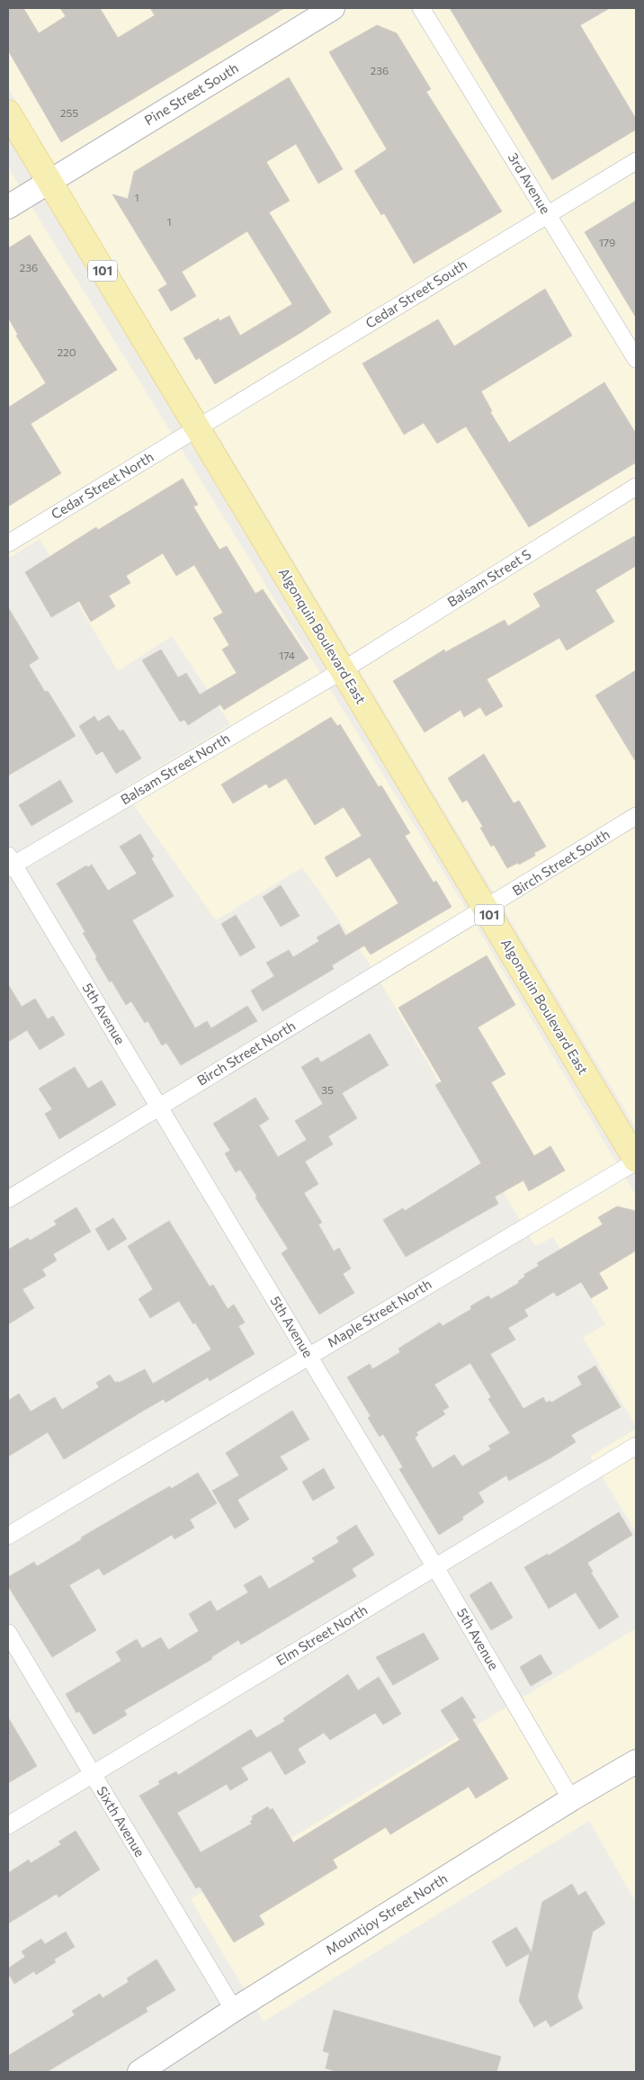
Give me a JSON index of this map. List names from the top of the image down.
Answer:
{
  "streets": {
    "main road": ["101", "Algonquin Boulevard East"],
    "street": [
      "Pine Street South",
      "3rd Avenue",
      "Cedar Street South",
      "Cedar Street North",
      "Balsam Street S",
      "Balsam Street North",
      "Birch Street South",
      "5th Avenue",
      "Birch Street North",
      "Maple Street North",
      "Elm Street North",
      "Sixth Avenue",
      "Mountjoy Street North"
    ]
  },
  "crossings": [
    ["Pine Street South", "Algonquin Boulevard East"],
    ["3rd Avenue", "Cedar Street South"],
    ["Cedar Street South", "Cedar Street North"],
    ["Cedar Street South", "Algonquin Boulevard East"],
    ["Cedar Street North", "Algonquin Boulevard East"],
    ["Balsam Street S", "Algonquin Boulevard East"],
    ["Balsam Street S", "Balsam Street North"],
    ["Algonquin Boulevard East", "Balsam Street North"],
    ["Algonquin Boulevard East", "Birch Street South"],
    ["Algonquin Boulevard East", "Birch Street North"],
    ["Algonquin Boulevard East", "Maple Street North"],
    ["Balsam Street North", "5th Avenue"],
    ["Birch Street South", "Birch Street North"],
    ["5th Avenue", "Birch Street North"],
    ["5th Avenue", "Maple Street North"],
    ["5th Avenue", "Elm Street North"],
    ["5th Avenue", "Mountjoy Street North"],
    ["Elm Street North", "Sixth Avenue"],
    ["Sixth Avenue", "Mountjoy Street North"]
  ],
  "house_numbers": [
    "236",
    "255",
    "1",
    "1",
    "179",
    "236",
    "220",
    "174",
    "35"
  ]
}
